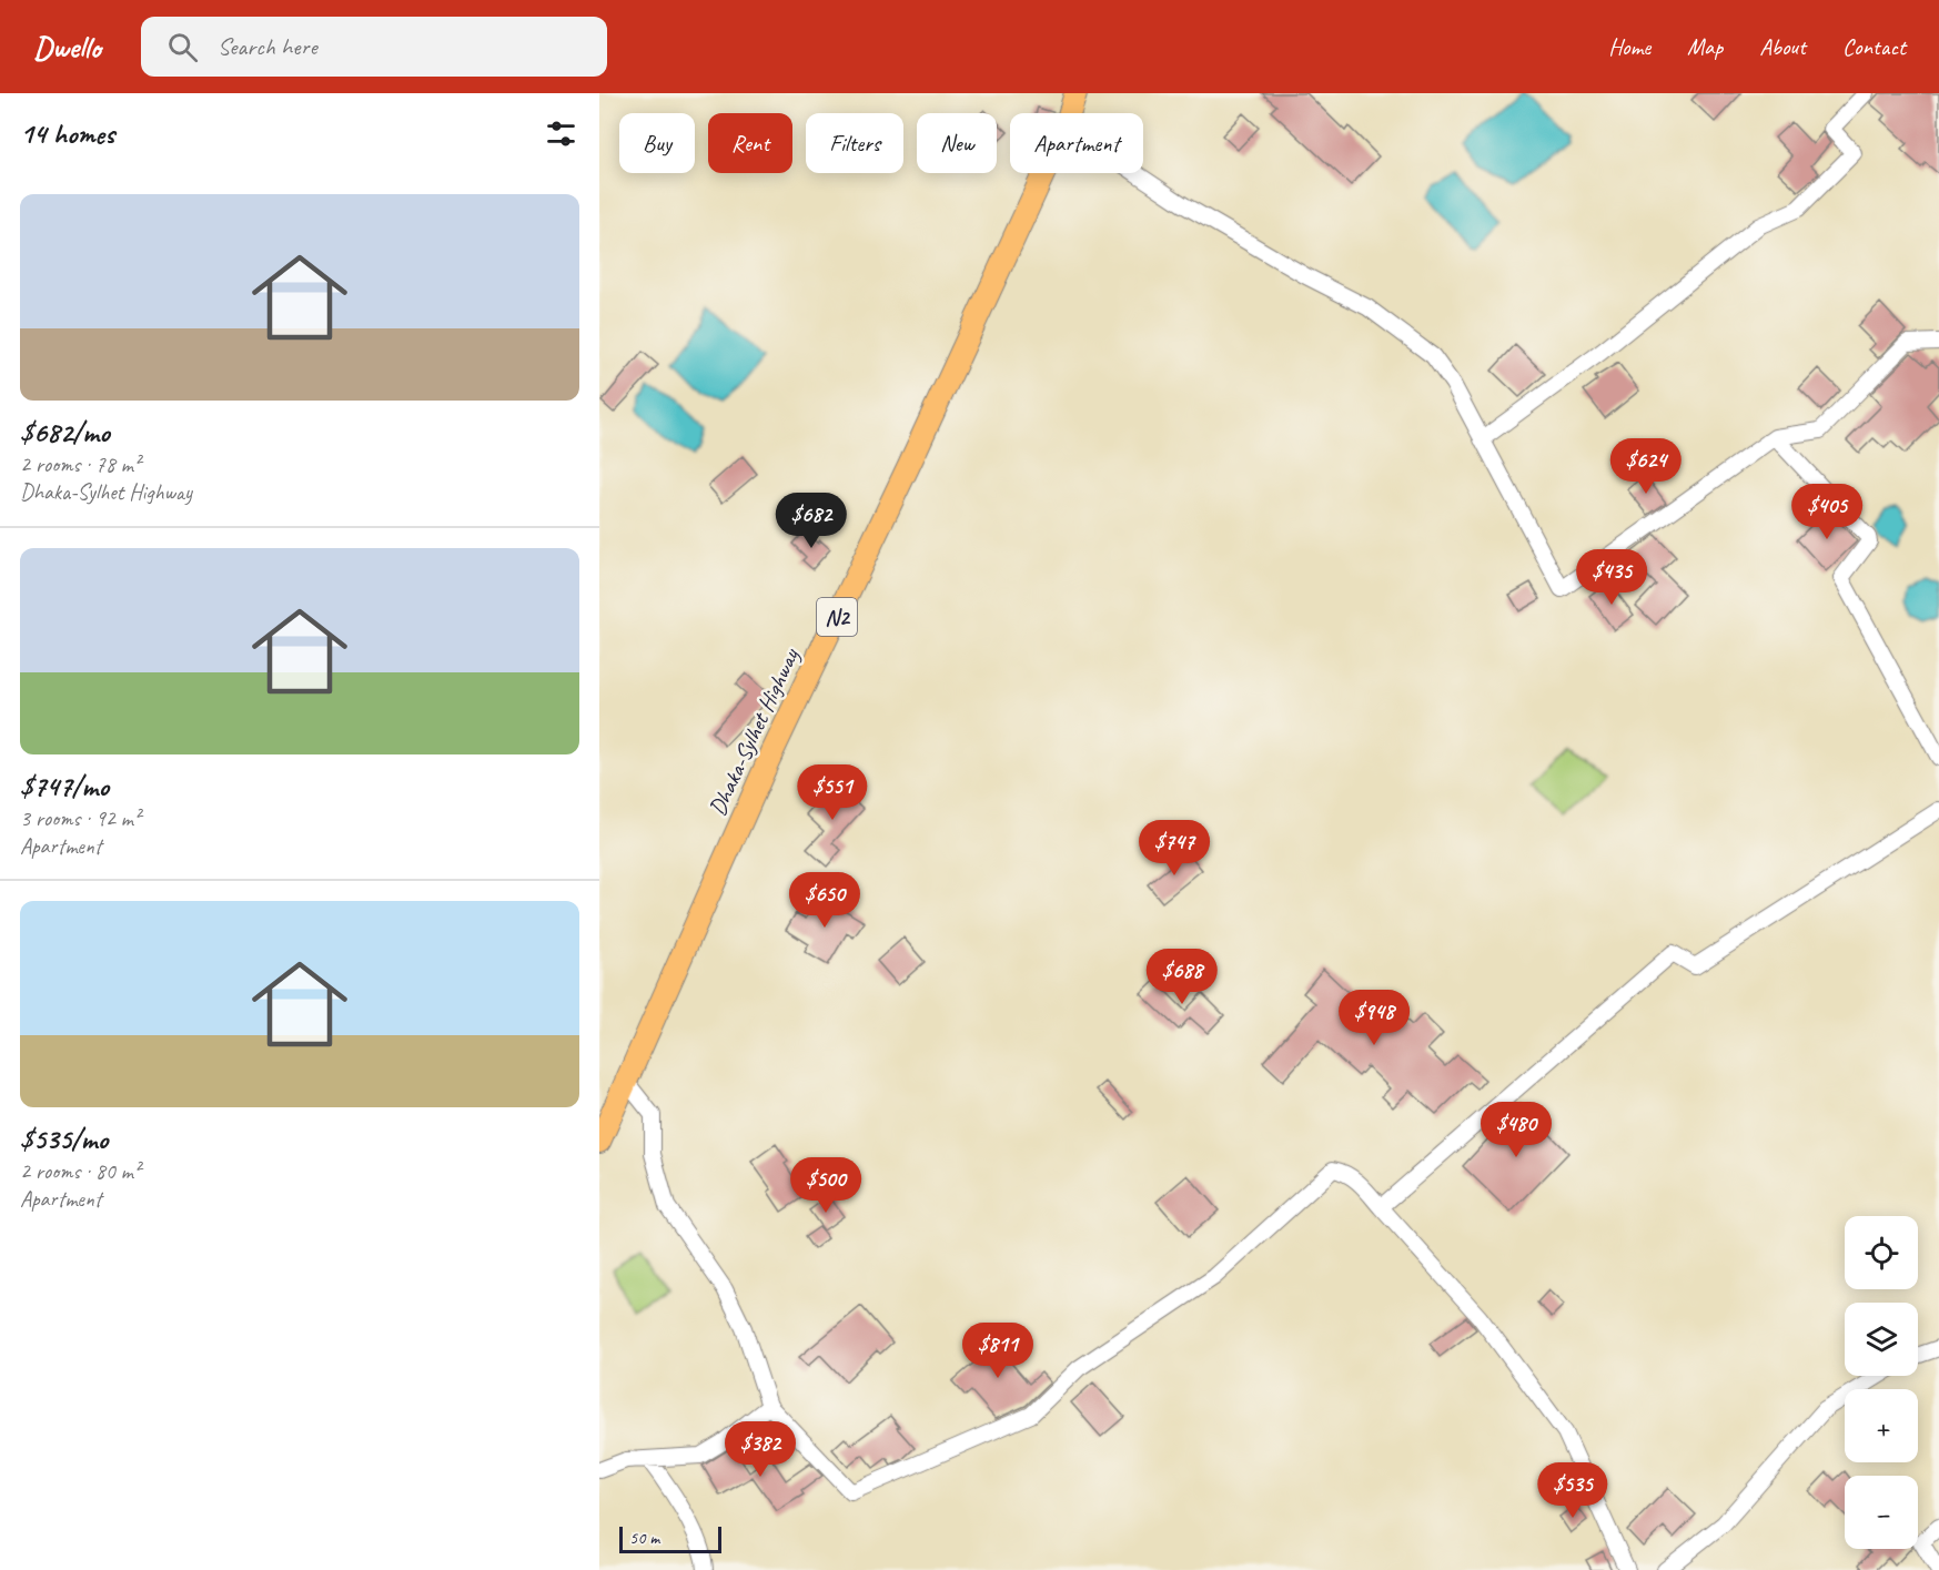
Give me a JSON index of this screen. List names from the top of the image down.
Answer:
{
  "streets": {
    "highway": ["N2", "Dhaka-Sylhet Highway"]
  },
  "scale_bar": "50 m",
  "page": {
    "header": "Dwello",
    "search": "Search here",
    "nav": [
      "Home",
      "Map",
      "About",
      "Contact"
    ],
    "heading": "14 homes",
    "chip": [
      "Buy",
      "Rent",
      "Filters",
      "New",
      "Apartment"
    ],
    "list": [
      {
        "name": "$682/mo",
        "note": "2 rooms · 78 m² · Dhaka-Sylhet Highway"
      },
      {
        "name": "$747/mo",
        "note": "3 rooms · 92 m² · Apartment"
      },
      {
        "name": "$535/mo",
        "note": "2 rooms · 80 m² · Apartment"
      }
    ],
    "price": [
      "$624",
      "$405",
      "$682",
      "$435",
      "$551",
      "$747",
      "$650",
      "$688",
      "$948",
      "$480",
      "$500",
      "$811",
      "$382",
      "$535"
    ],
    "map_buttons": ["+", "−"],
    "scale": "50 m"
  }
}
